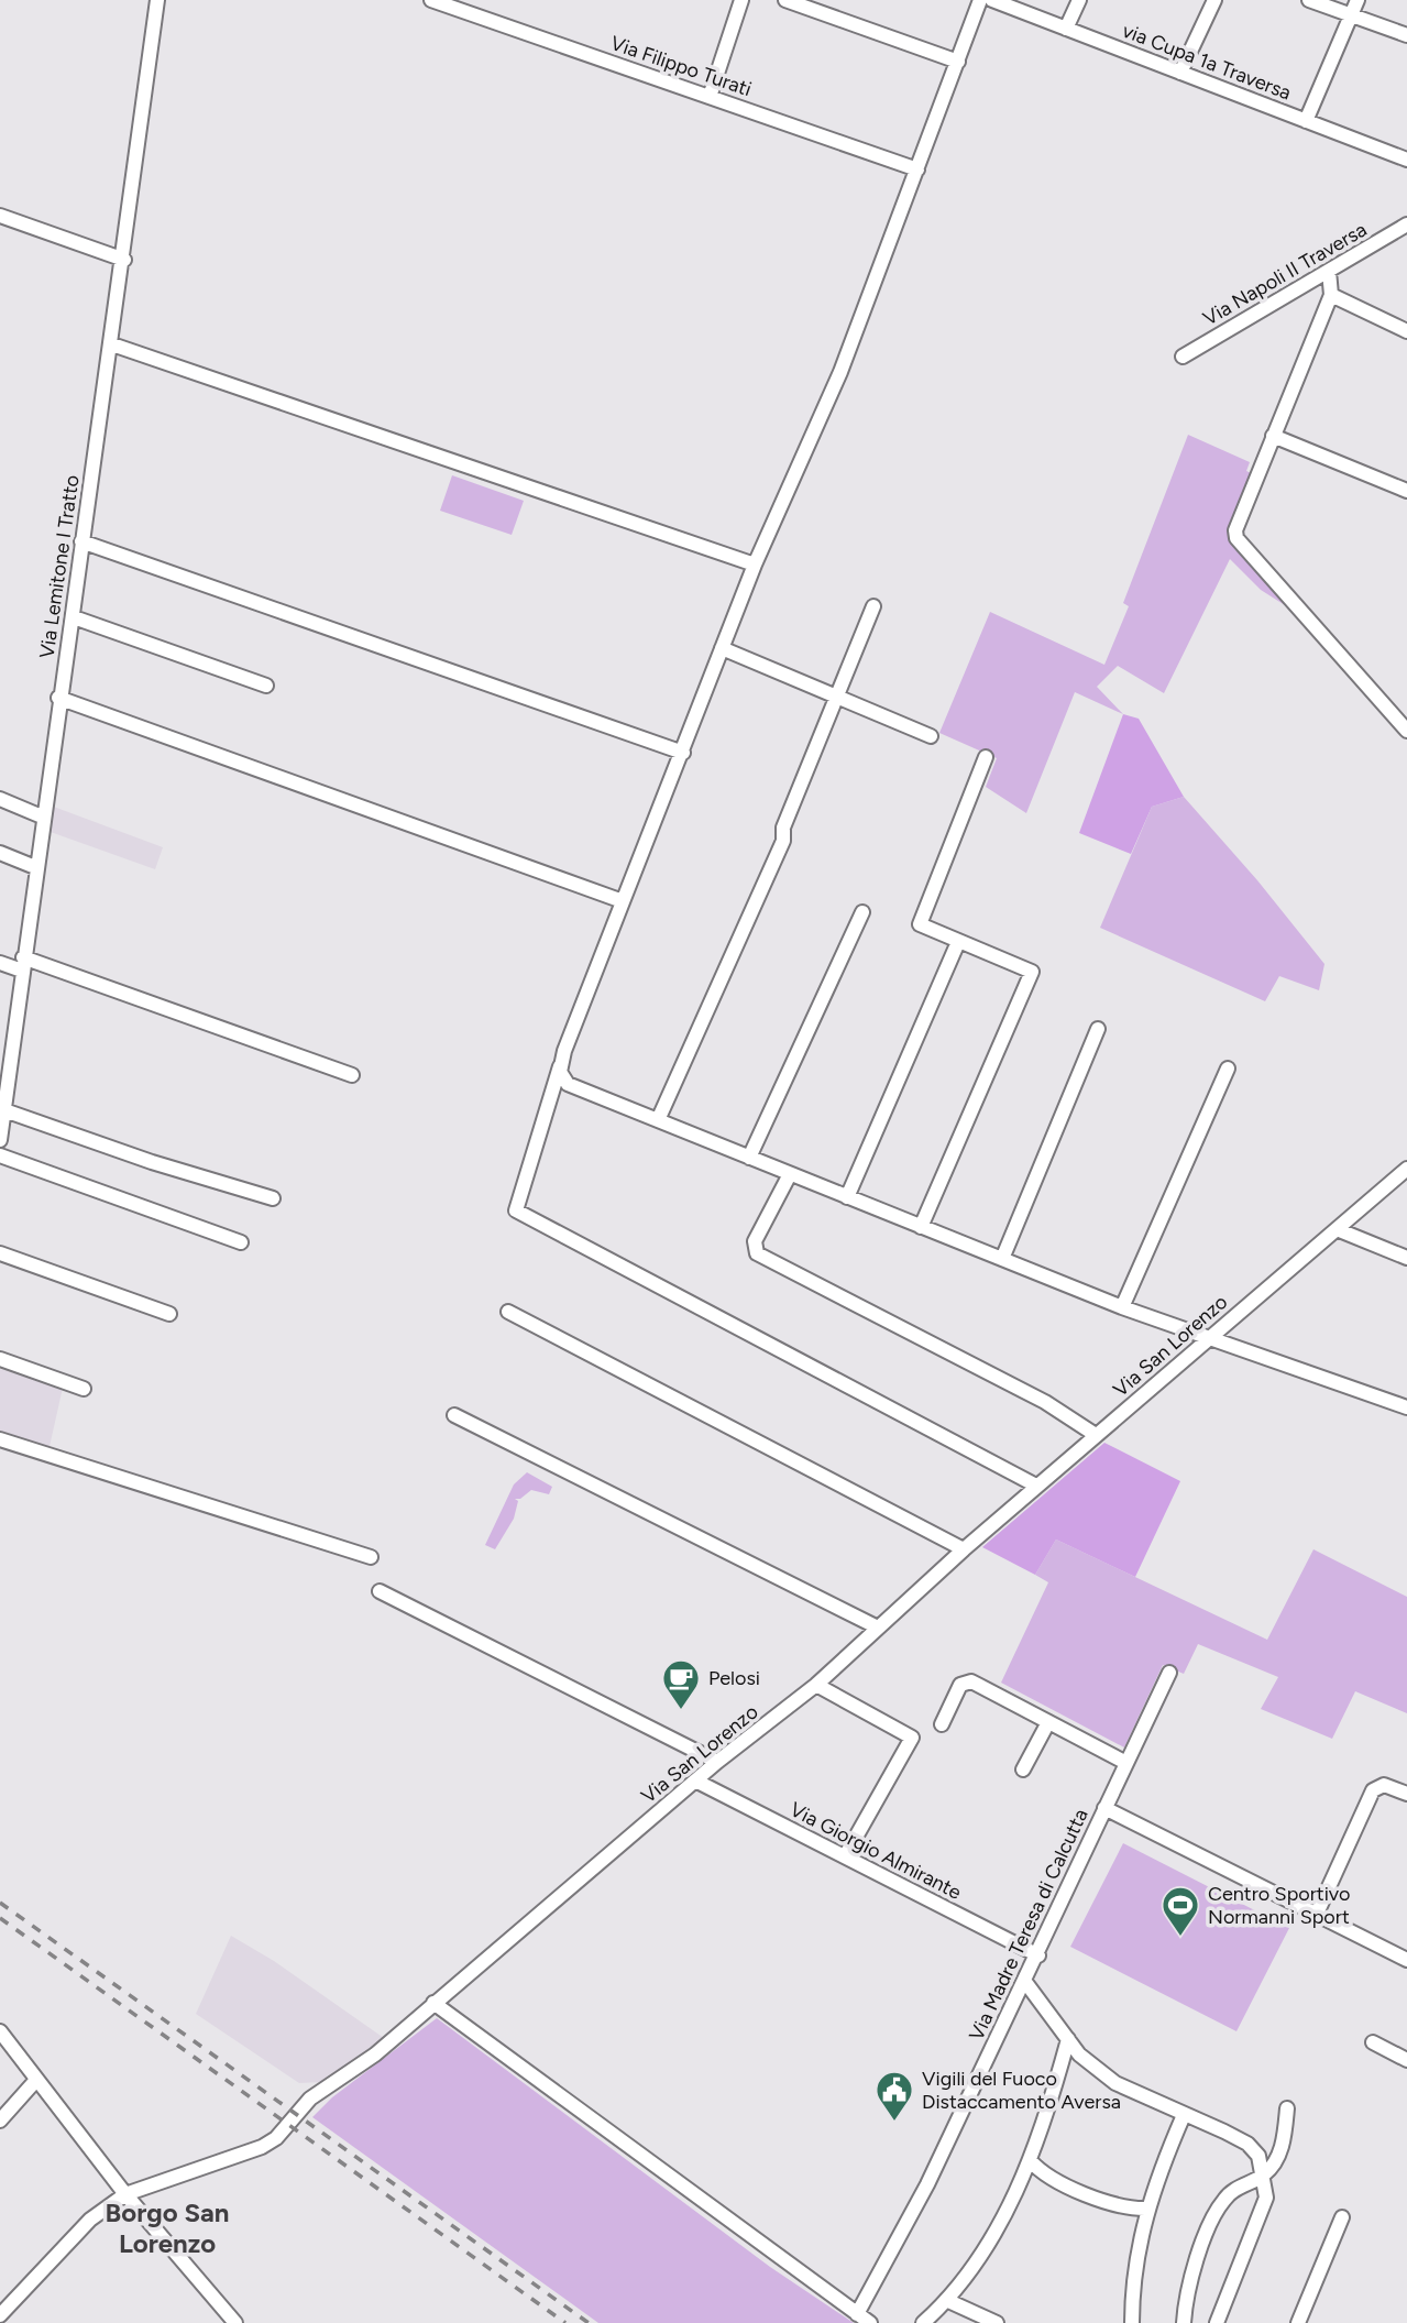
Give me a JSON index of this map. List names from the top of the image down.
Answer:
{
  "streets": {
    "street": [
      "via Cupa 1a Traversa",
      "Via Filippo Turati",
      "Via Napoli II Traversa",
      "Via Lemitone I Tratto",
      "Via San Lorenzo",
      "Via Giorgio Almirante",
      "Via Madre Teresa di Calcutta"
    ]
  },
  "crossings": [
    ["Via San Lorenzo", "Via Giorgio Almirante"],
    ["Via Giorgio Almirante", "Via Madre Teresa di Calcutta"]
  ],
  "districts": ["Borgo San Lorenzo"],
  "places": {
    "cafe": ["Pelosi"],
    "sports": ["Centro Sportivo Normanni Sport"],
    "public building": ["Vigili del Fuoco Distaccamento Aversa"]
  }
}
